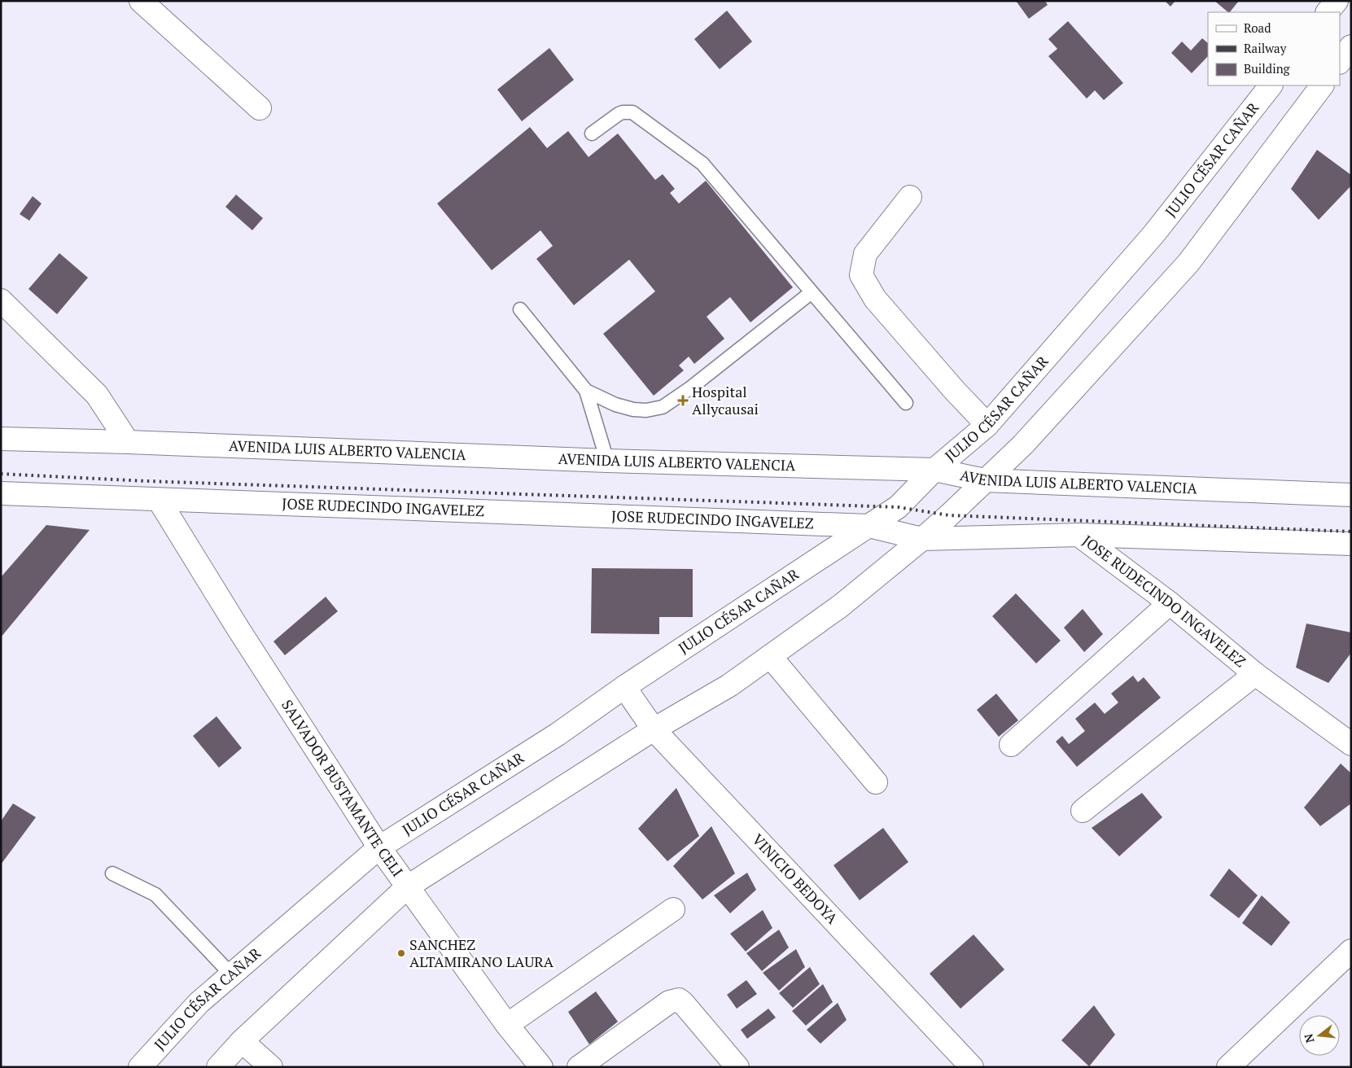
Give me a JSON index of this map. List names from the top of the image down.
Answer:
{
  "streets": {
    "street": [
      "JULIO CÉSAR CAÑAR",
      "AVENIDA LUIS ALBERTO VALENCIA",
      "JOSE RUDECINDO INGAVELEZ",
      "SALVADOR BUSTAMANTE CELI",
      "VINICIO BEDOYA"
    ]
  },
  "crossings": [
    ["JULIO CÉSAR CAÑAR", "AVENIDA LUIS ALBERTO VALENCIA"],
    ["JULIO CÉSAR CAÑAR", "JOSE RUDECINDO INGAVELEZ"],
    ["JULIO CÉSAR CAÑAR", "SALVADOR BUSTAMANTE CELI"],
    ["JULIO CÉSAR CAÑAR", "VINICIO BEDOYA"],
    ["JOSE RUDECINDO INGAVELEZ", "SALVADOR BUSTAMANTE CELI"]
  ],
  "places": {
    "health": ["Hospital Allycausai"],
    "other": ["SANCHEZ ALTAMIRANO LAURA"]
  },
  "legend": ["Road", "Railway", "Building"],
  "north": "left"
}
